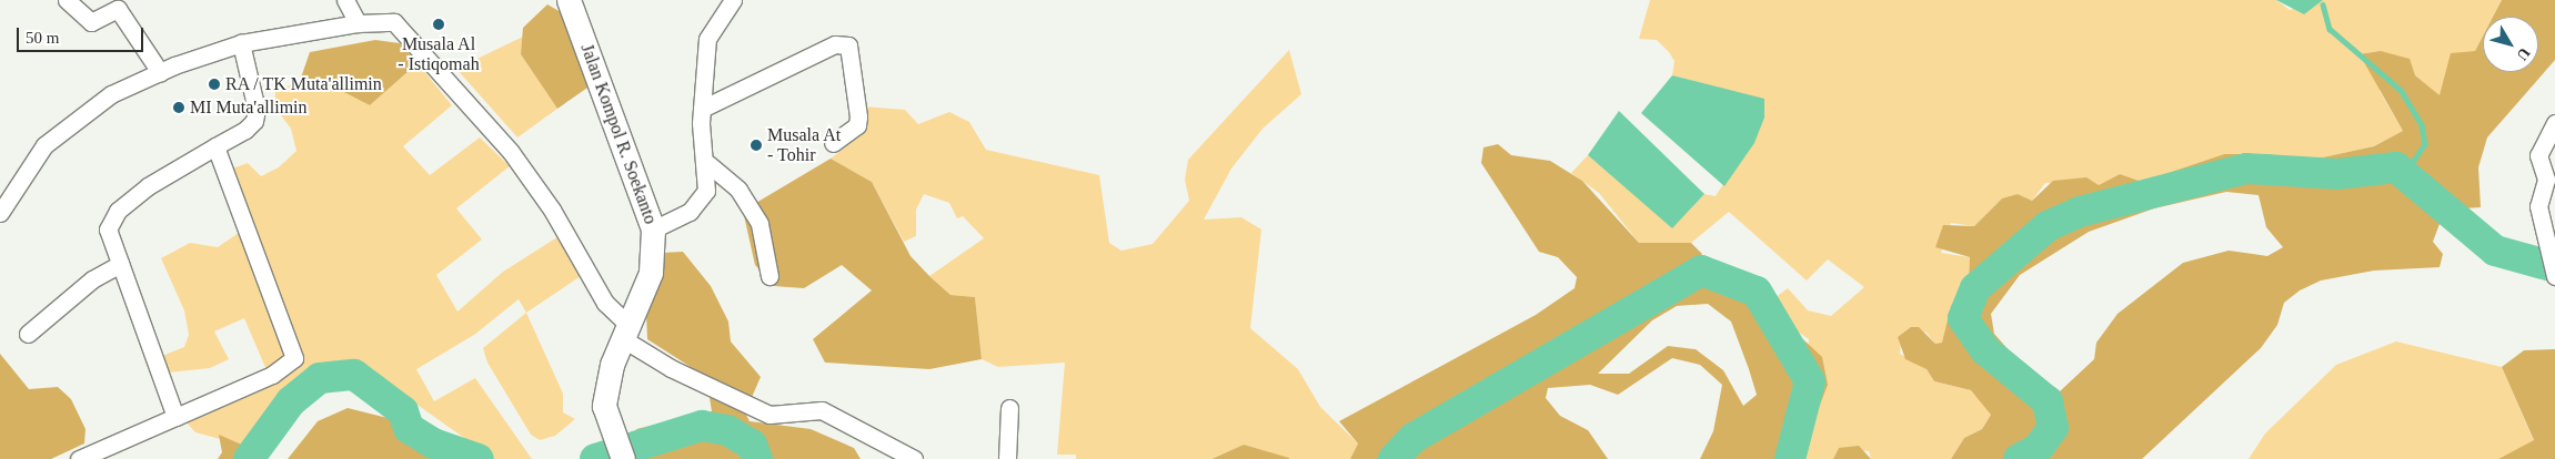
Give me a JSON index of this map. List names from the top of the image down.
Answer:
{
  "streets": {
    "main road": ["Jalan Kompol R. Soekanto"]
  },
  "places": [
    "Musala Al - Istiqomah",
    "RA / TK Muta'allimin",
    "MI Muta'allimin",
    "Musala At - Tohir"
  ],
  "scale_bar": "50 m",
  "north": "bottom right"
}
